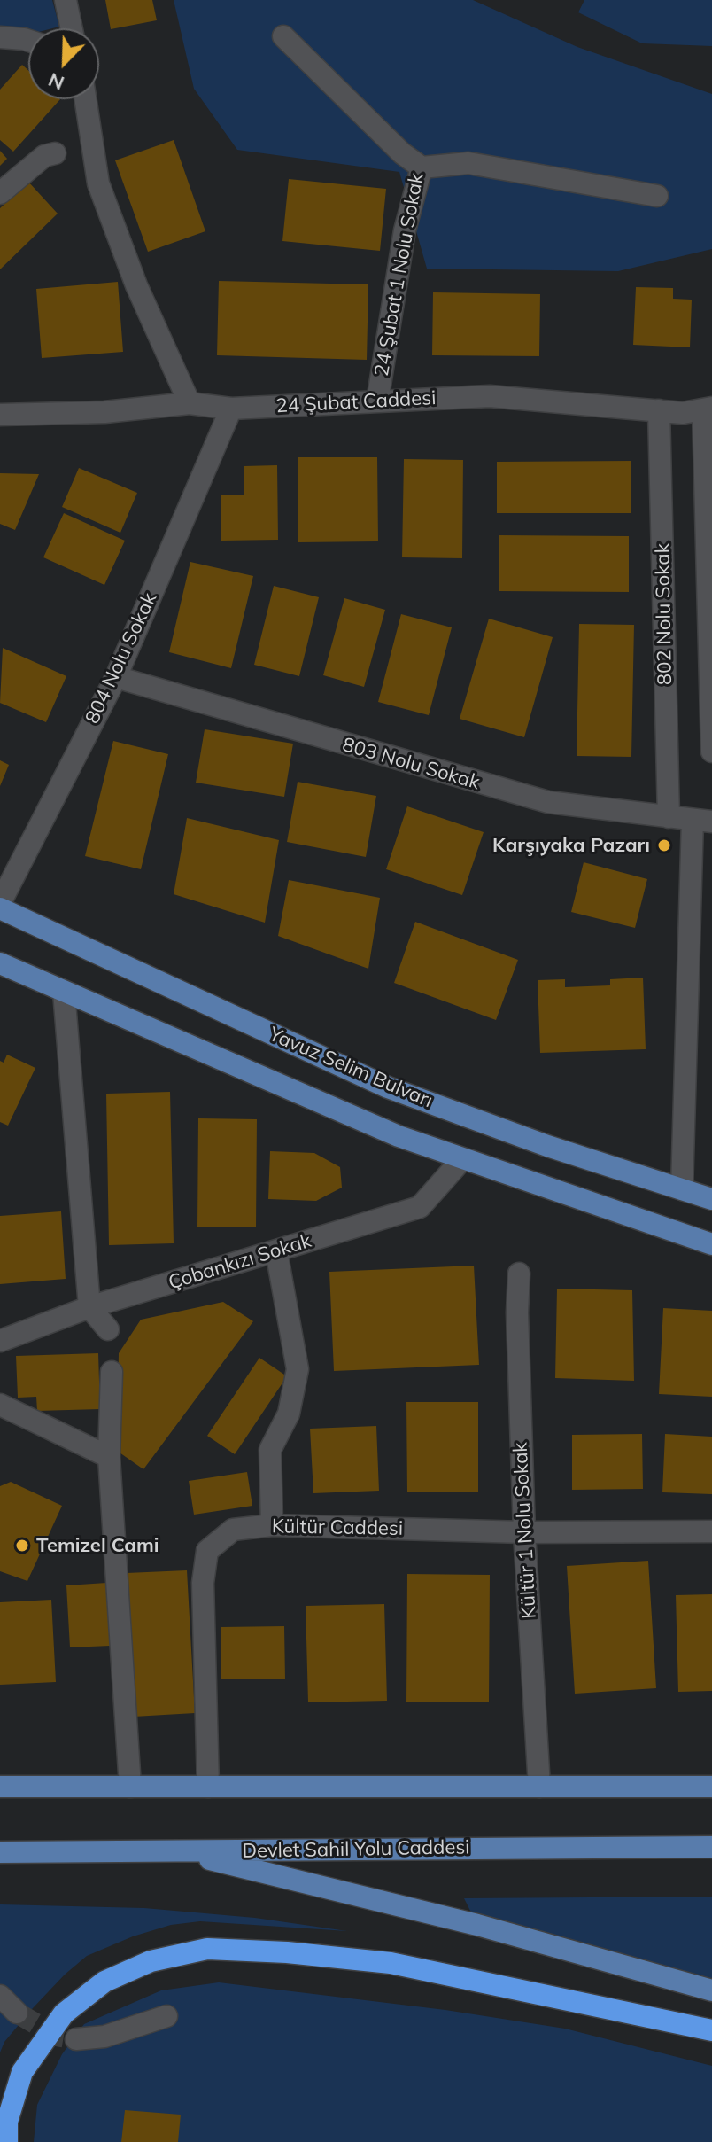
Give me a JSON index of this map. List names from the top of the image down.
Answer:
{
  "streets": {
    "main road": ["Yavuz Selim Bulvarı", "Devlet Sahil Yolu Caddesi"],
    "street": [
      "24 Şubat 1 Nolu Sokak",
      "24 Şubat Caddesi",
      "802 Nolu Sokak",
      "804 Nolu Sokak",
      "803 Nolu Sokak",
      "Çobankızı Sokak",
      "Kültür Caddesi",
      "Kültür 1 Nolu Sokak"
    ]
  },
  "crossings": [
    ["24 Şubat 1 Nolu Sokak", "24 Şubat Caddesi"],
    ["24 Şubat Caddesi", "802 Nolu Sokak"],
    ["24 Şubat Caddesi", "804 Nolu Sokak"],
    ["802 Nolu Sokak", "803 Nolu Sokak"],
    ["804 Nolu Sokak", "803 Nolu Sokak"],
    ["804 Nolu Sokak", "Yavuz Selim Bulvarı"],
    ["Kültür Caddesi", "Kültür 1 Nolu Sokak"]
  ],
  "places": ["Karşıyaka Pazarı", "Temizel Cami"],
  "north": "bottom left"
}
